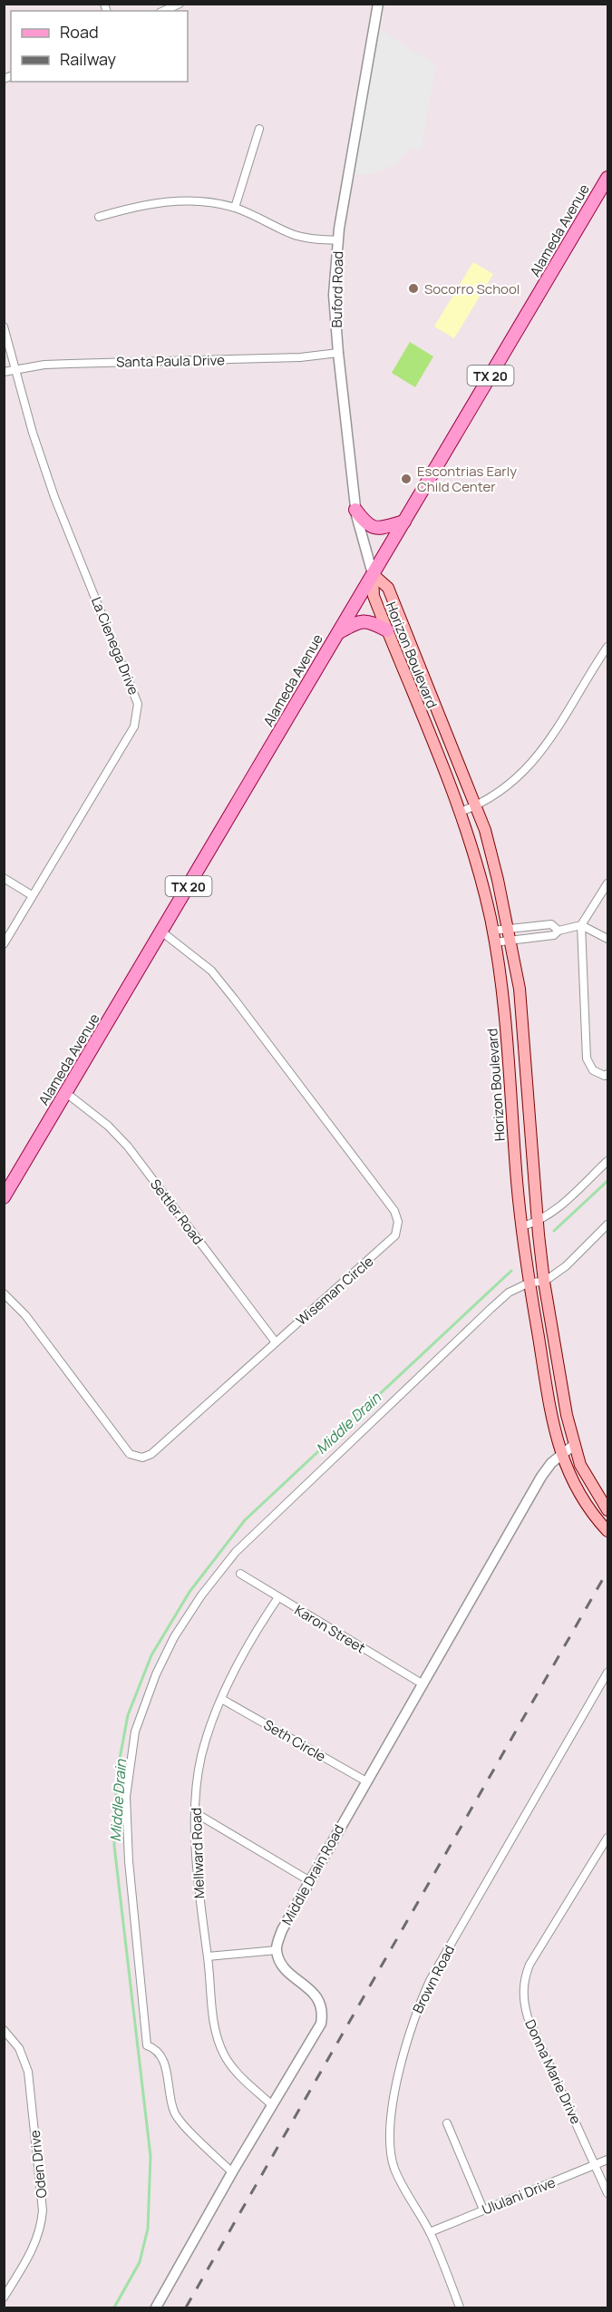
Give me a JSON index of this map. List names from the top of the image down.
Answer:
{
  "streets": {
    "main road": ["Alameda Avenue", "TX 20", "Horizon Boulevard"],
    "street": [
      "Buford Road",
      "Santa Paula Drive",
      "La Cienega Drive",
      "Settler Road",
      "Wiseman Circle",
      "Karon Street",
      "Seth Circle",
      "Mellward Road",
      "Middle Drain Road",
      "Brown Road",
      "Donna Marie Drive",
      "Oden Drive",
      "Ululani Drive"
    ]
  },
  "crossings": [
    ["Alameda Avenue", "Buford Road"],
    ["Alameda Avenue", "Horizon Boulevard"],
    ["Alameda Avenue", "Settler Road"],
    ["Alameda Avenue", "Wiseman Circle"],
    ["Buford Road", "Santa Paula Drive"],
    ["Buford Road", "Horizon Boulevard"],
    ["Santa Paula Drive", "La Cienega Drive"],
    ["Horizon Boulevard", "Middle Drain Road"],
    ["Settler Road", "Wiseman Circle"],
    ["Karon Street", "Mellward Road"],
    ["Karon Street", "Middle Drain Road"],
    ["Seth Circle", "Mellward Road"],
    ["Seth Circle", "Middle Drain Road"],
    ["Brown Road", "Ululani Drive"],
    ["Donna Marie Drive", "Ululani Drive"]
  ],
  "water": ["Middle Drain"],
  "places": ["Socorro School", "Escontrias Early Child Center"],
  "legend": ["Road", "Railway"]
}
